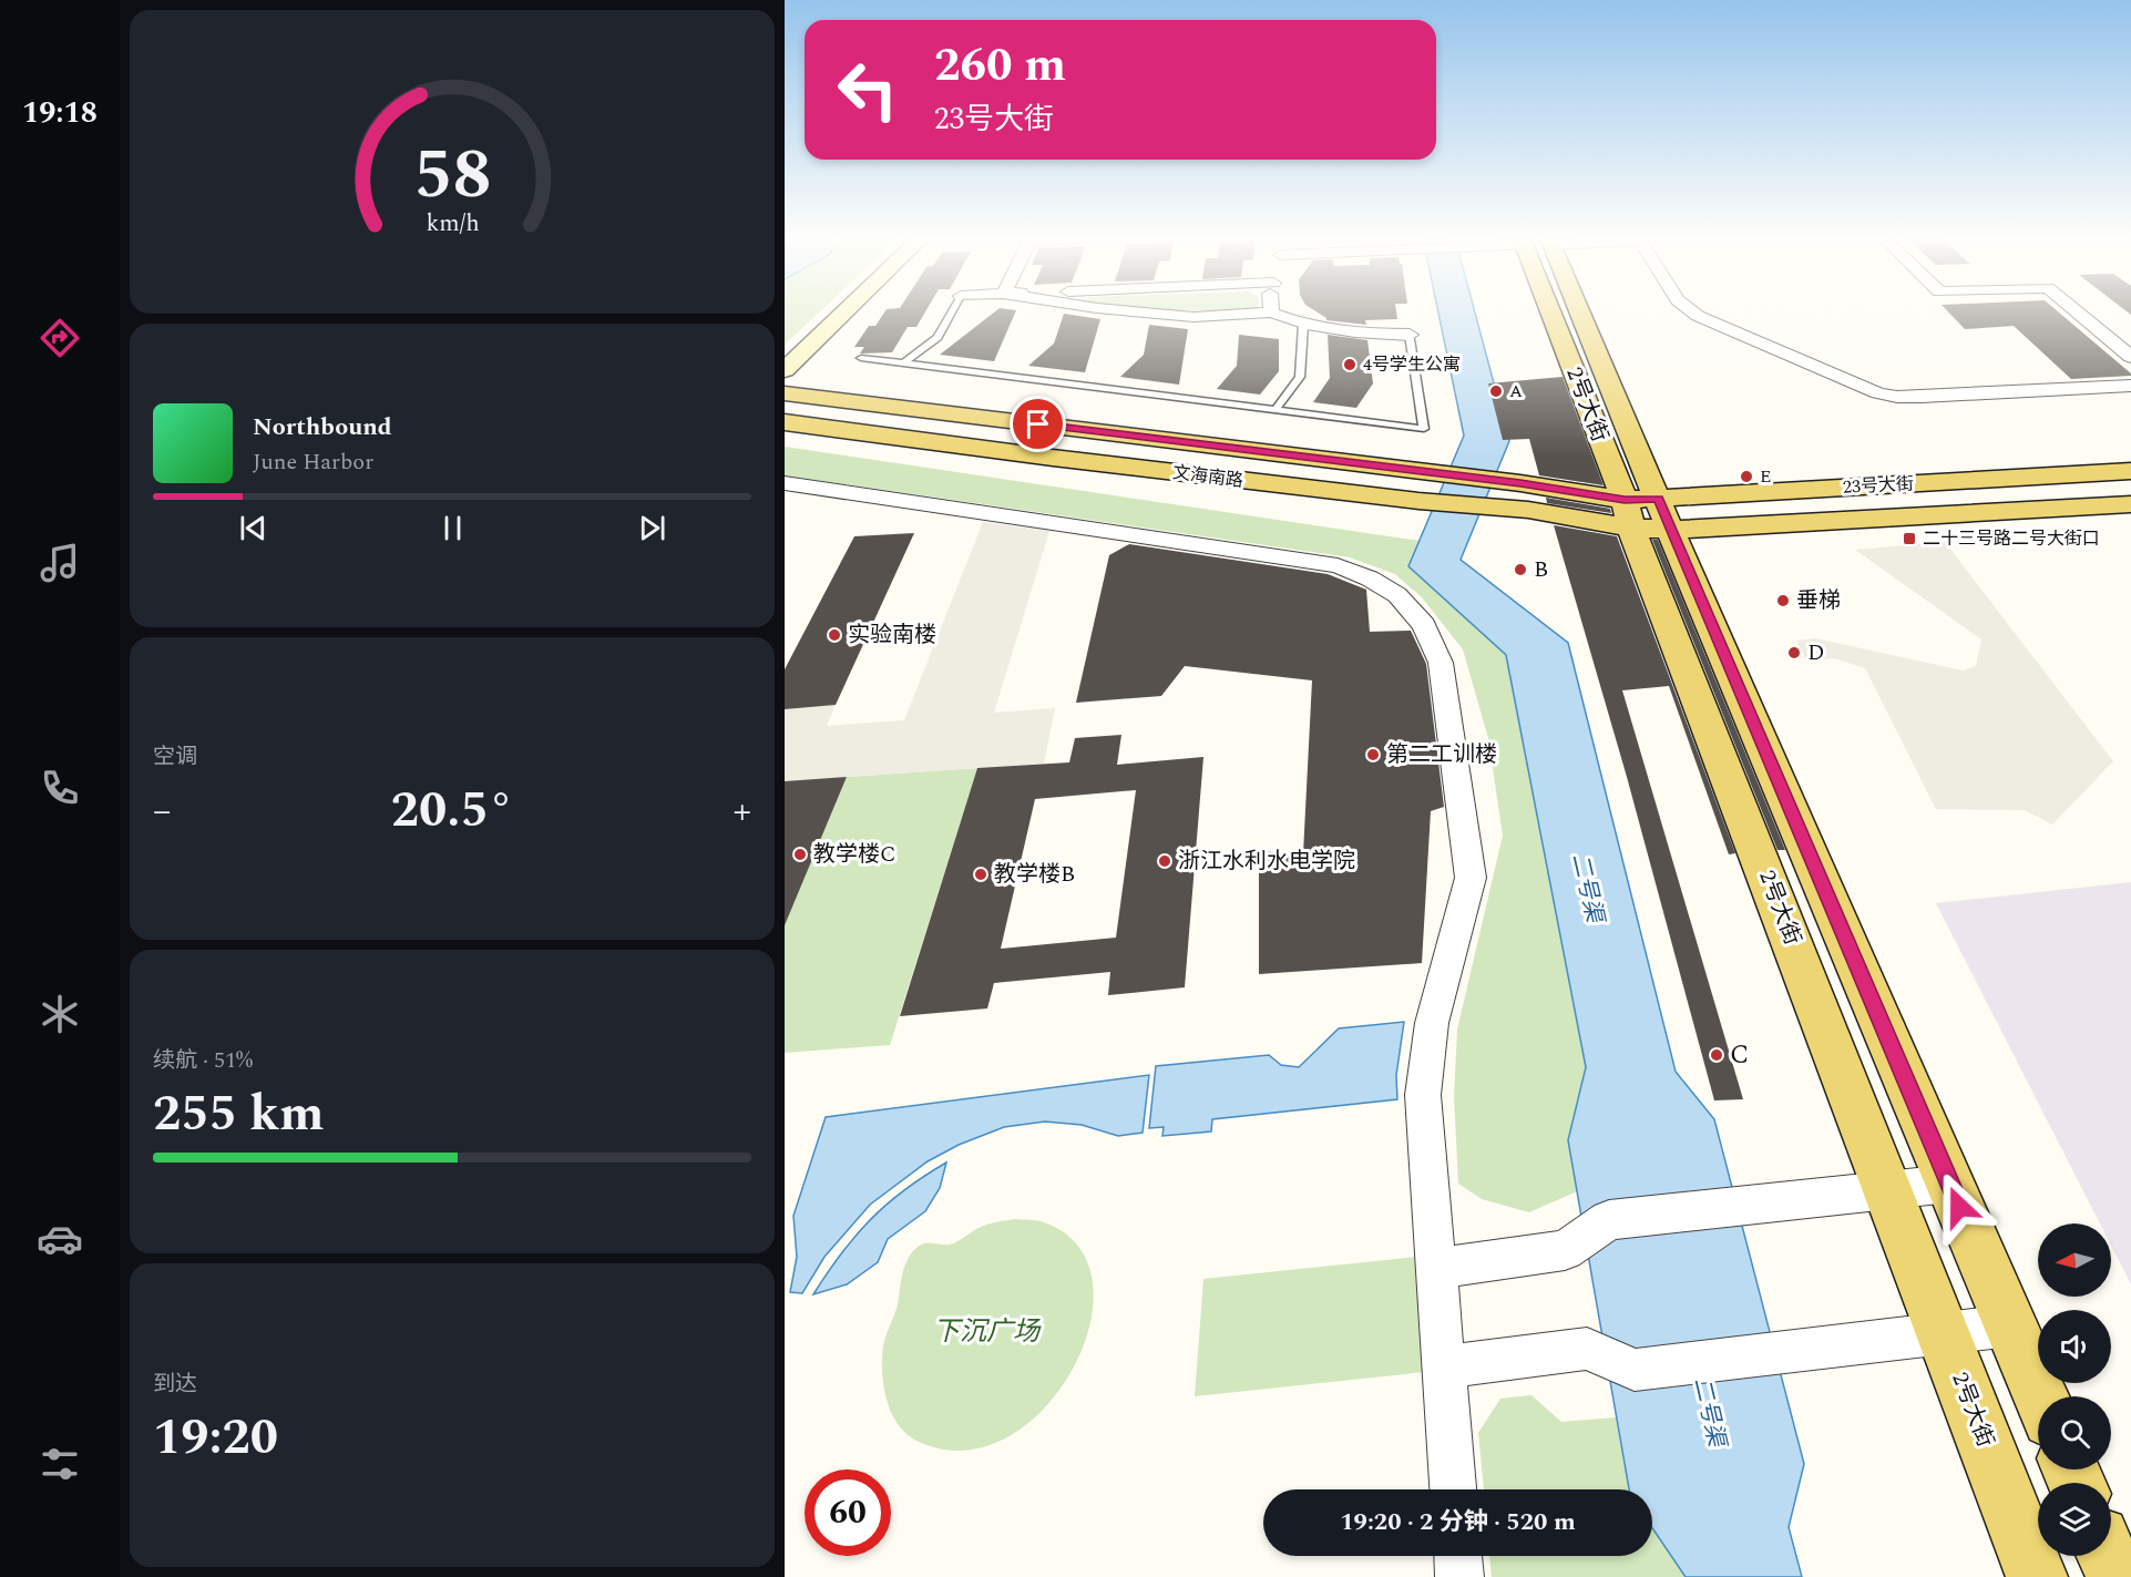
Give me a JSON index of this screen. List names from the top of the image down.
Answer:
{
  "streets": {
    "main road": ["2号大街", "文海南路", "23号大街"]
  },
  "crossings": [
    ["2号大街", "文海南路"],
    ["2号大街", "23号大街"],
    ["文海南路", "23号大街"]
  ],
  "water": ["二号渠"],
  "parks": ["下沉广场"],
  "places": {
    "other": [
      "4号学生公寓",
      "A",
      "E",
      "B",
      "垂梯",
      "实验南楼",
      "D",
      "第二工训楼",
      "教学楼C",
      "浙江水利水电学院",
      "教学楼B",
      "C"
    ],
    "transit": ["二十三号路二号大街口"]
  },
  "north": "left",
  "page": {
    "tabs": "19:18",
    "turn": ["260 m", "23号大街"],
    "song": ["Northbound", "June Harbor"],
    "tile": [
      "空调",
      ["续航 · 51%", "255 km"],
      ["到达", "19:20"]
    ],
    "heat": ["−", "20.5°", "+"],
    "limit": "60",
    "trip": "19:20 · 2 分钟 · 520 m",
    "gauge": ["58", "km/h"]
  }
}
